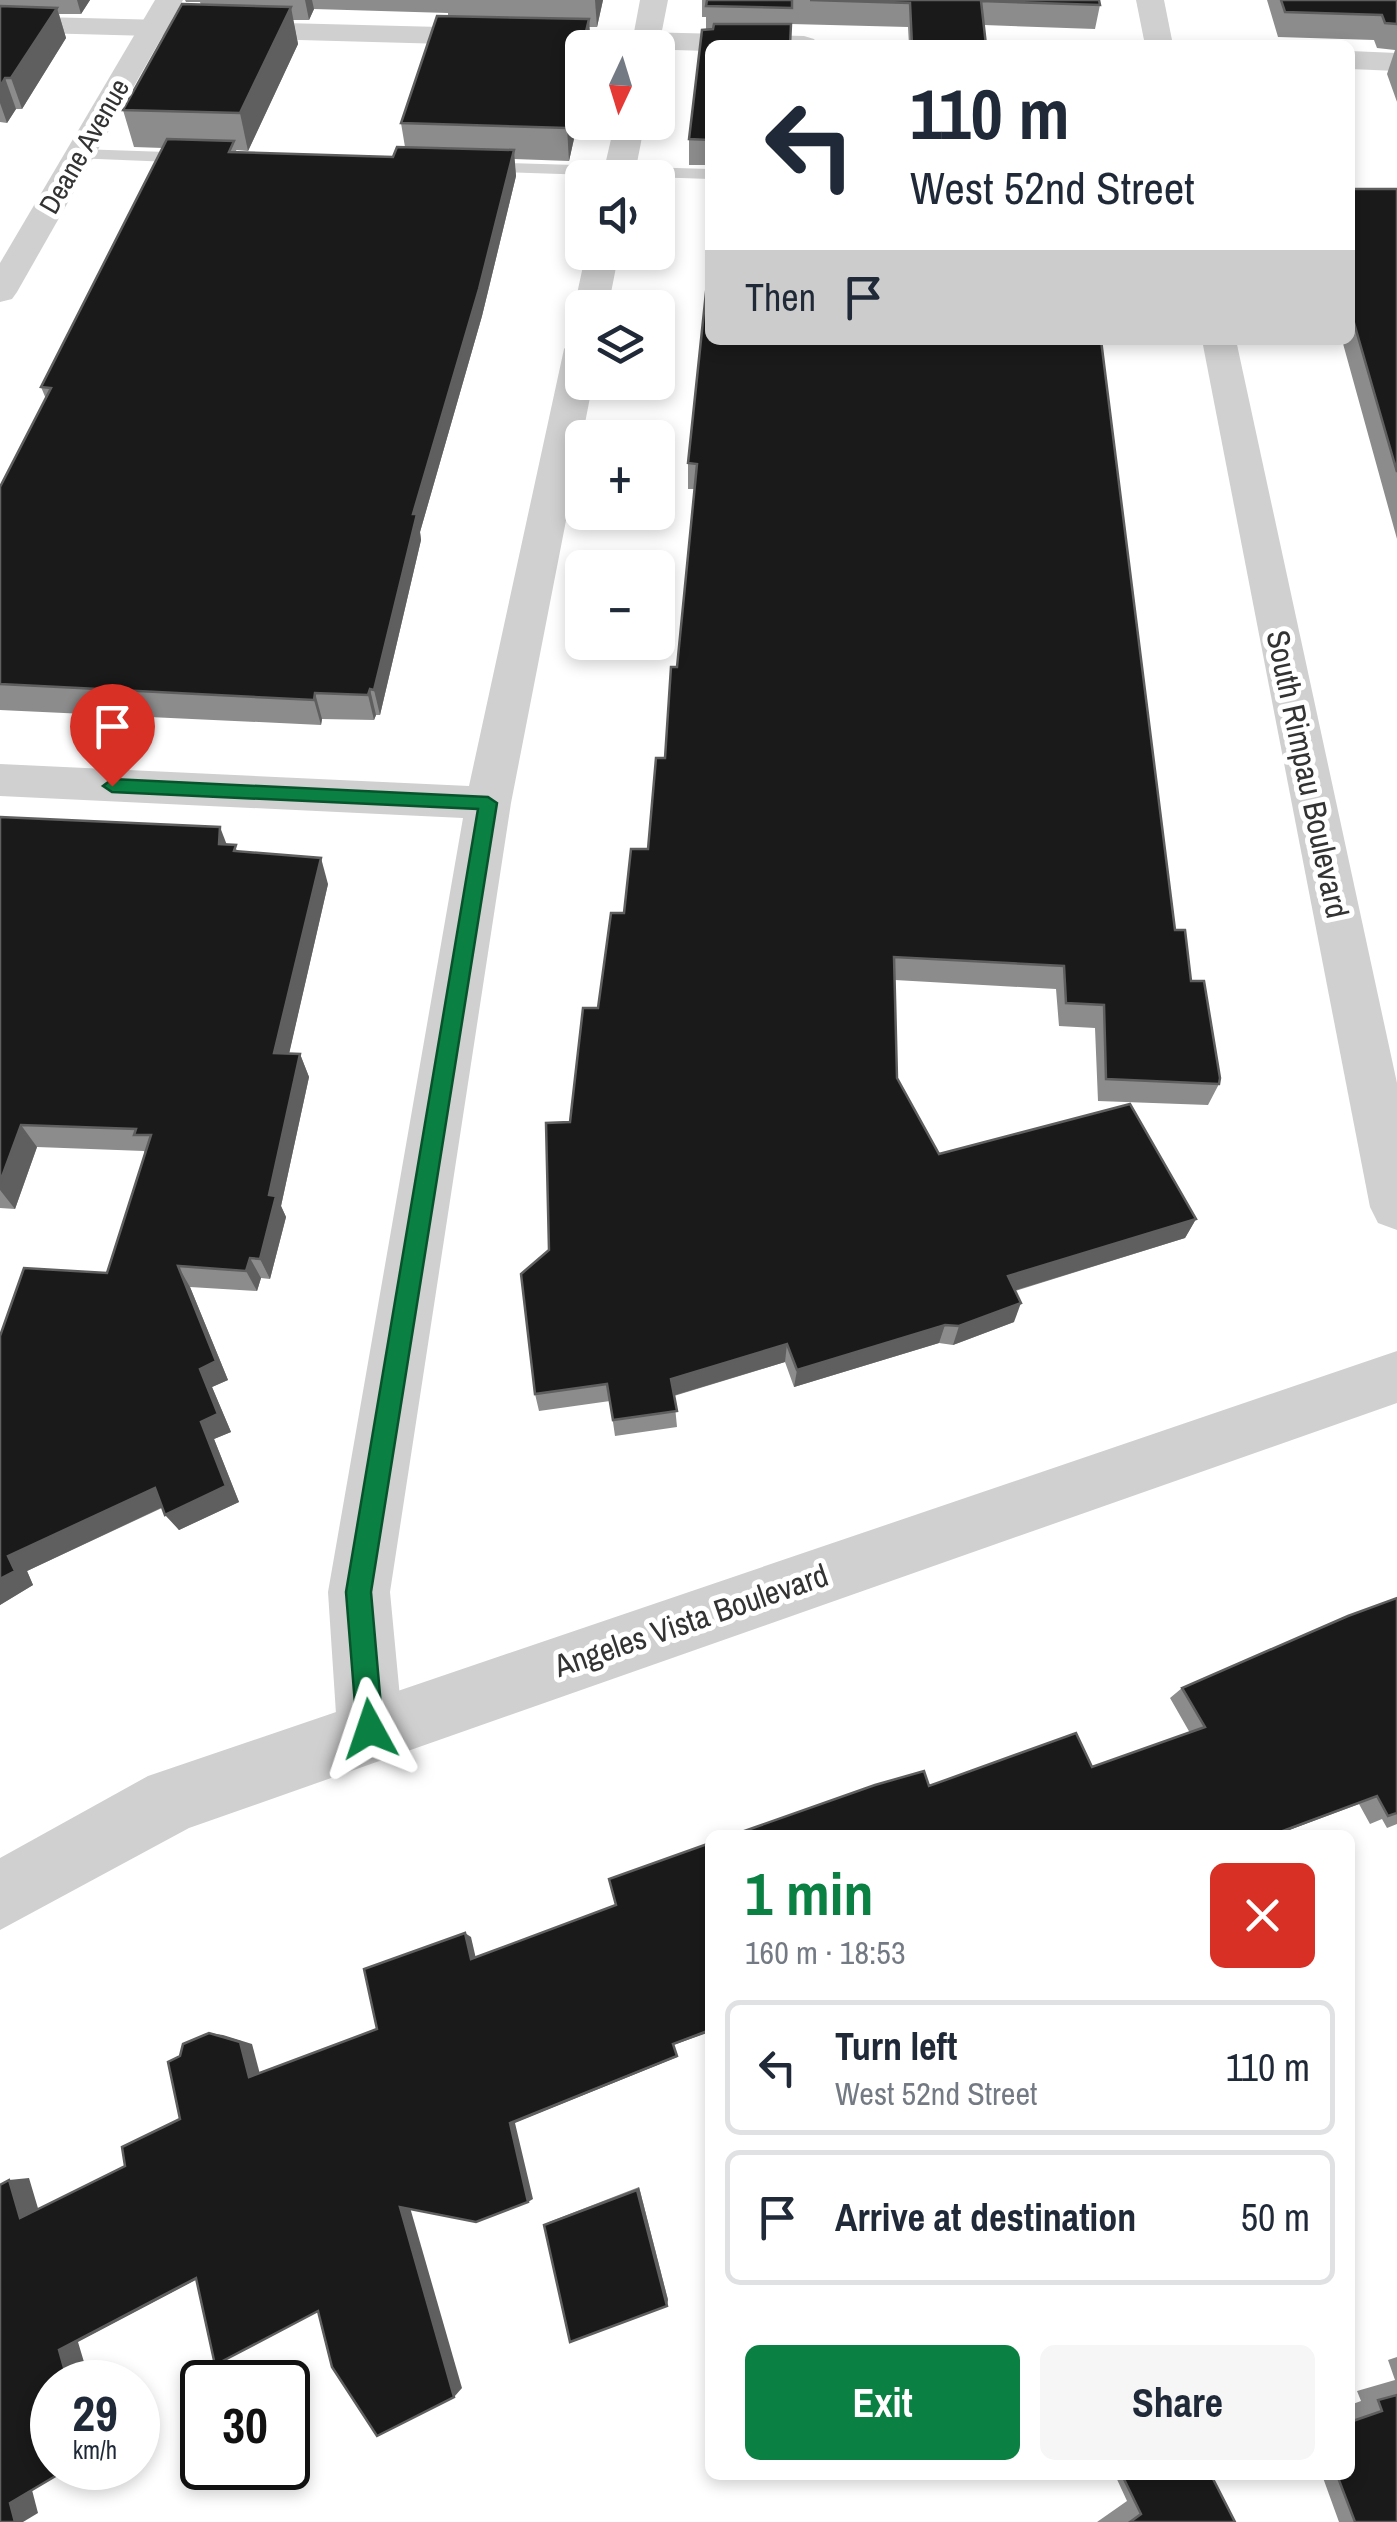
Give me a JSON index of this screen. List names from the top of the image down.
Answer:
{
  "streets": {
    "street": ["Deane Avenue", "South Rimpau Boulevard", "Angeles Vista Boulevard"]
  },
  "north": "bottom",
  "page": {
    "map_buttons": ["+", "−"],
    "turn": ["110 m", "West 52nd Street"],
    "then": "Then",
    "heading": ["1 min", "160 m · 18:53"],
    "list": [
      {
        "name": "Turn left",
        "note": "West 52nd Street",
        "value": "110 m"
      },
      {
        "name": "Arrive at destination",
        "value": "50 m"
      }
    ],
    "buttons": ["Exit", "Share"],
    "speed": "29 km/h",
    "limit": "30"
  }
}
